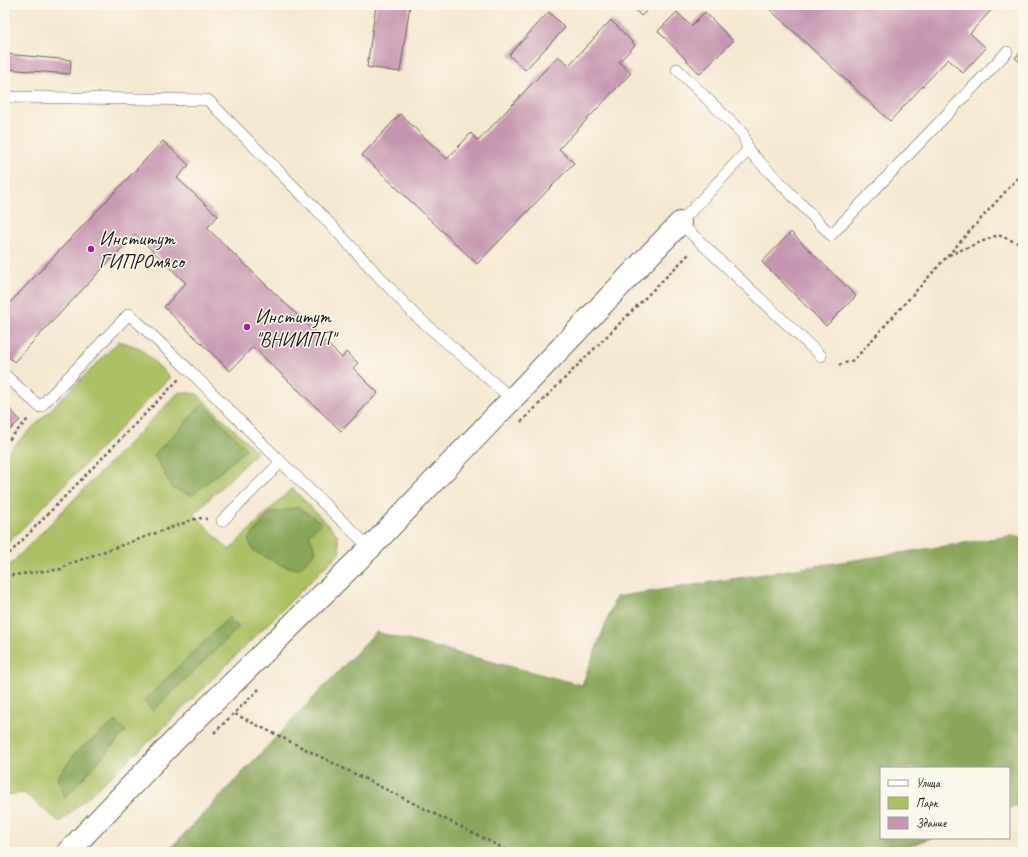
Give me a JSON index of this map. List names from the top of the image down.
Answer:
{
  "places": ["Институт ГИПРОмясо", "Институт \"ВНИИПП\""],
  "legend": ["Улица", "Парк", "Здание"]
}
